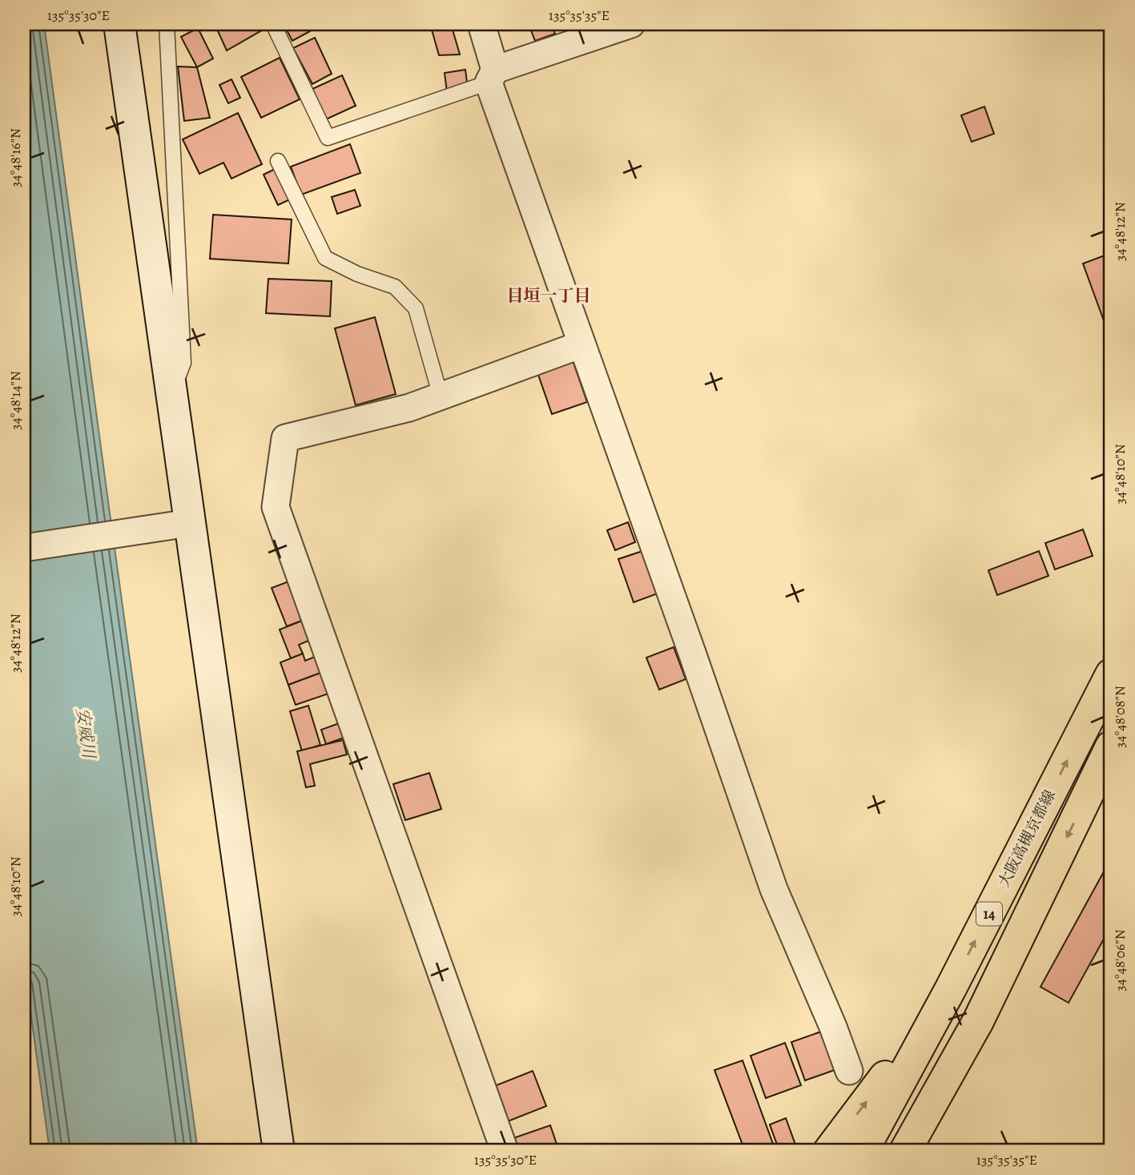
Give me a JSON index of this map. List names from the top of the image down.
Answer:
{
  "streets": {
    "main road": ["大阪高槻京都線", "14"]
  },
  "districts": ["目垣一丁目"],
  "water": ["安威川"],
  "coordinates": [
    "135°35'30\"E",
    "135°35'35\"E",
    "34°48'16\"N",
    "34°48'12\"N",
    "34°48'14\"N",
    "34°48'10\"N",
    "34°48'08\"N",
    "34°48'06\"N"
  ]
}
